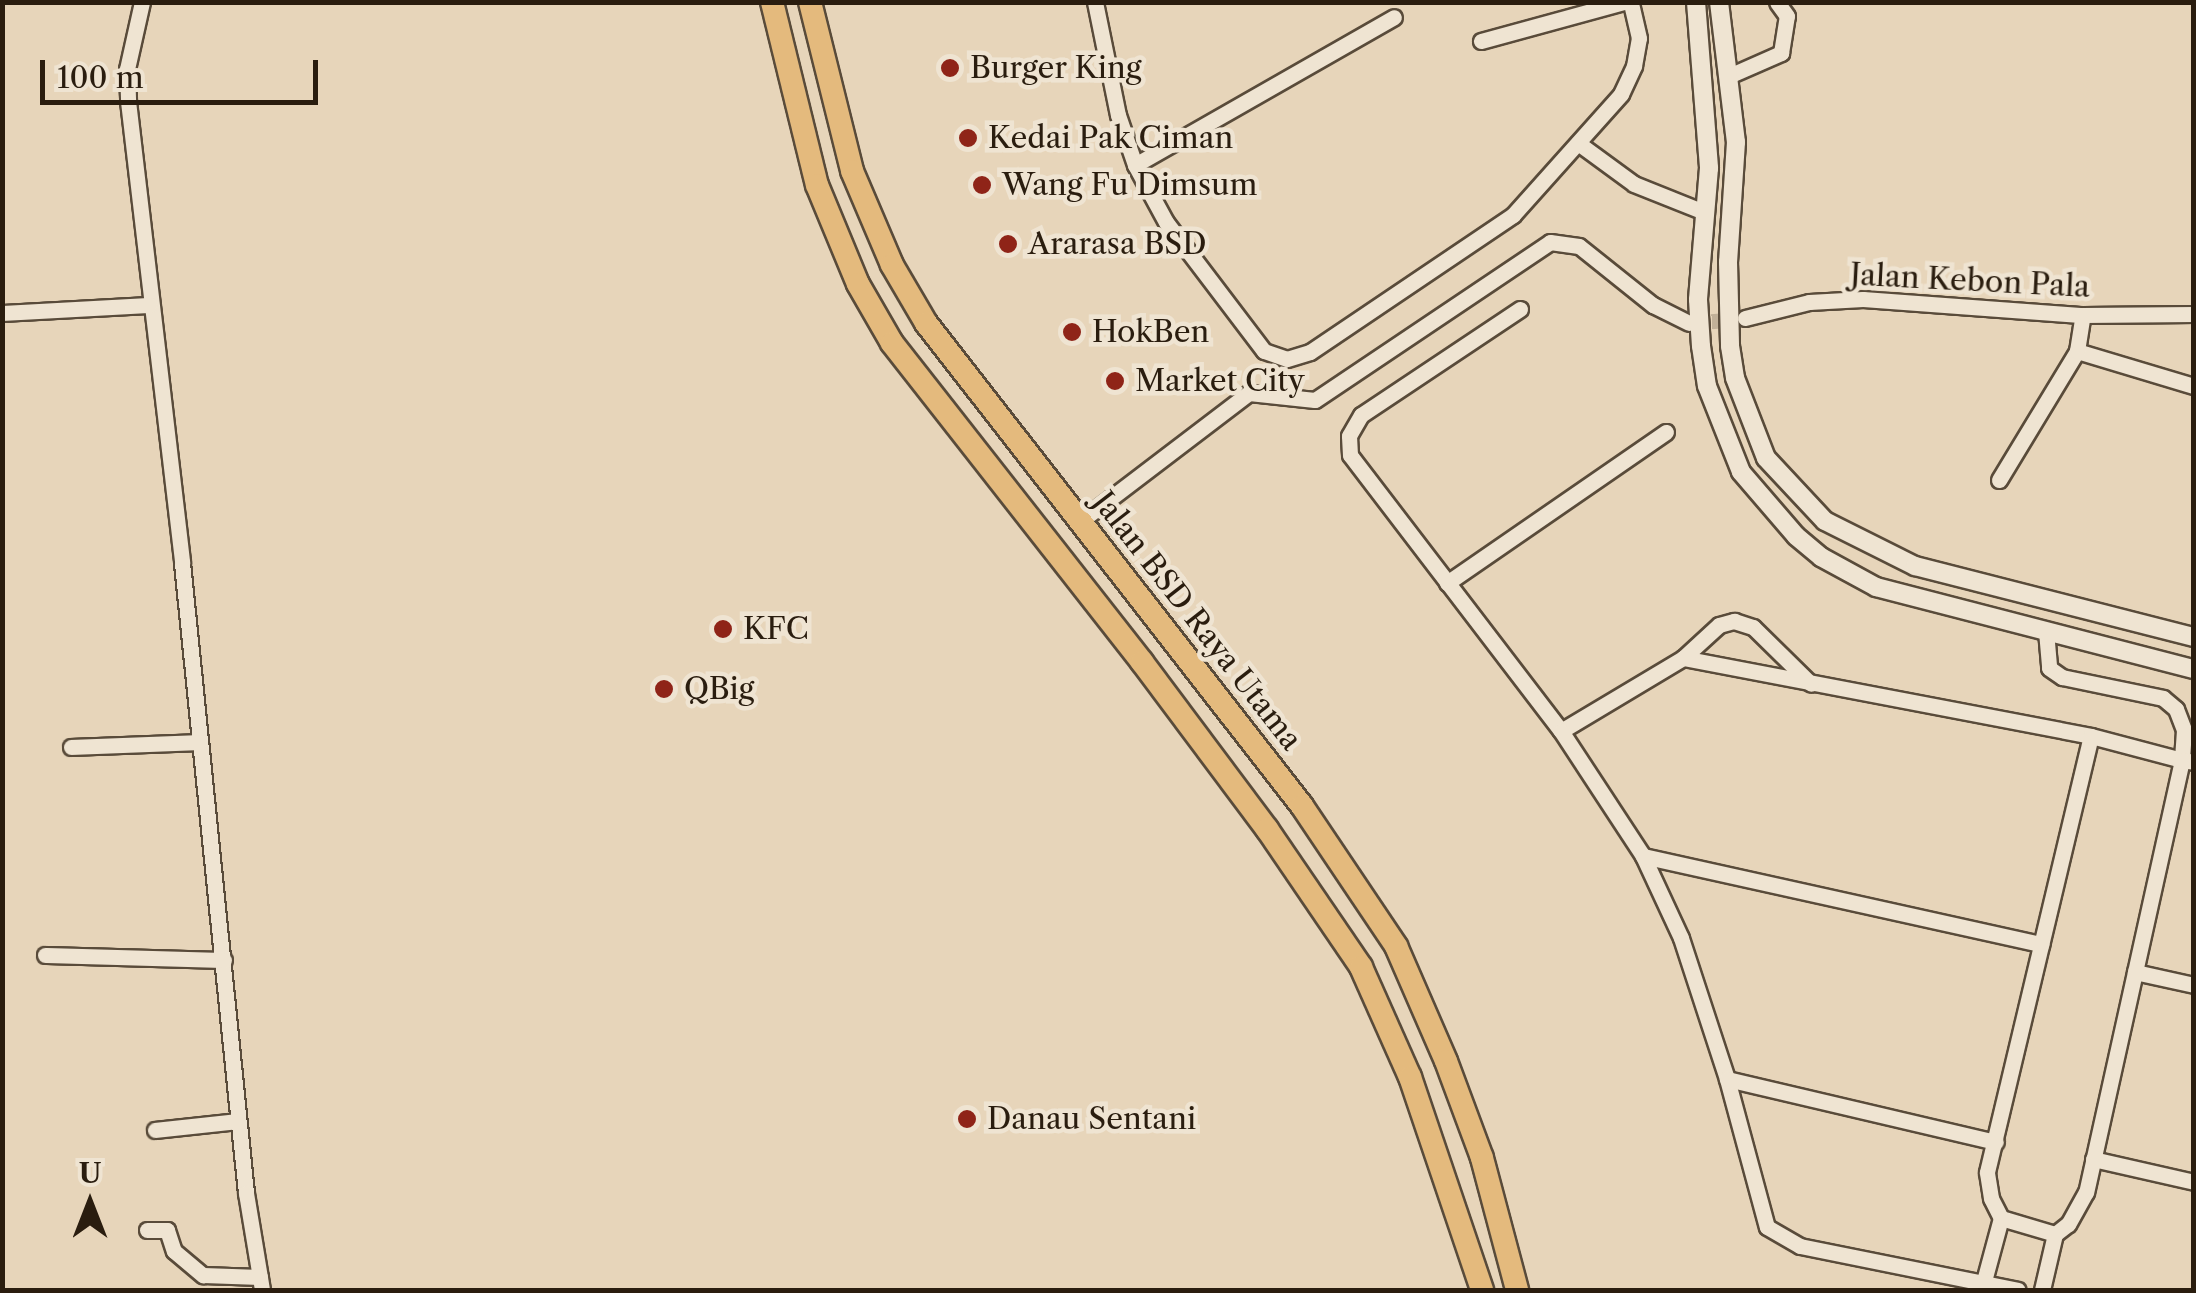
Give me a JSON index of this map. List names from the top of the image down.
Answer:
{
  "streets": {
    "main road": ["Jalan BSD Raya Utama"],
    "street": ["Jalan Kebon Pala"]
  },
  "places": [
    "Burger King",
    "Kedai Pak Ciman",
    "Wang Fu Dimsum",
    "Ararasa BSD",
    "HokBen",
    "Market City",
    "KFC",
    "QBig",
    "Danau Sentani"
  ],
  "scale_bar": "100 m",
  "north": "top"
}
